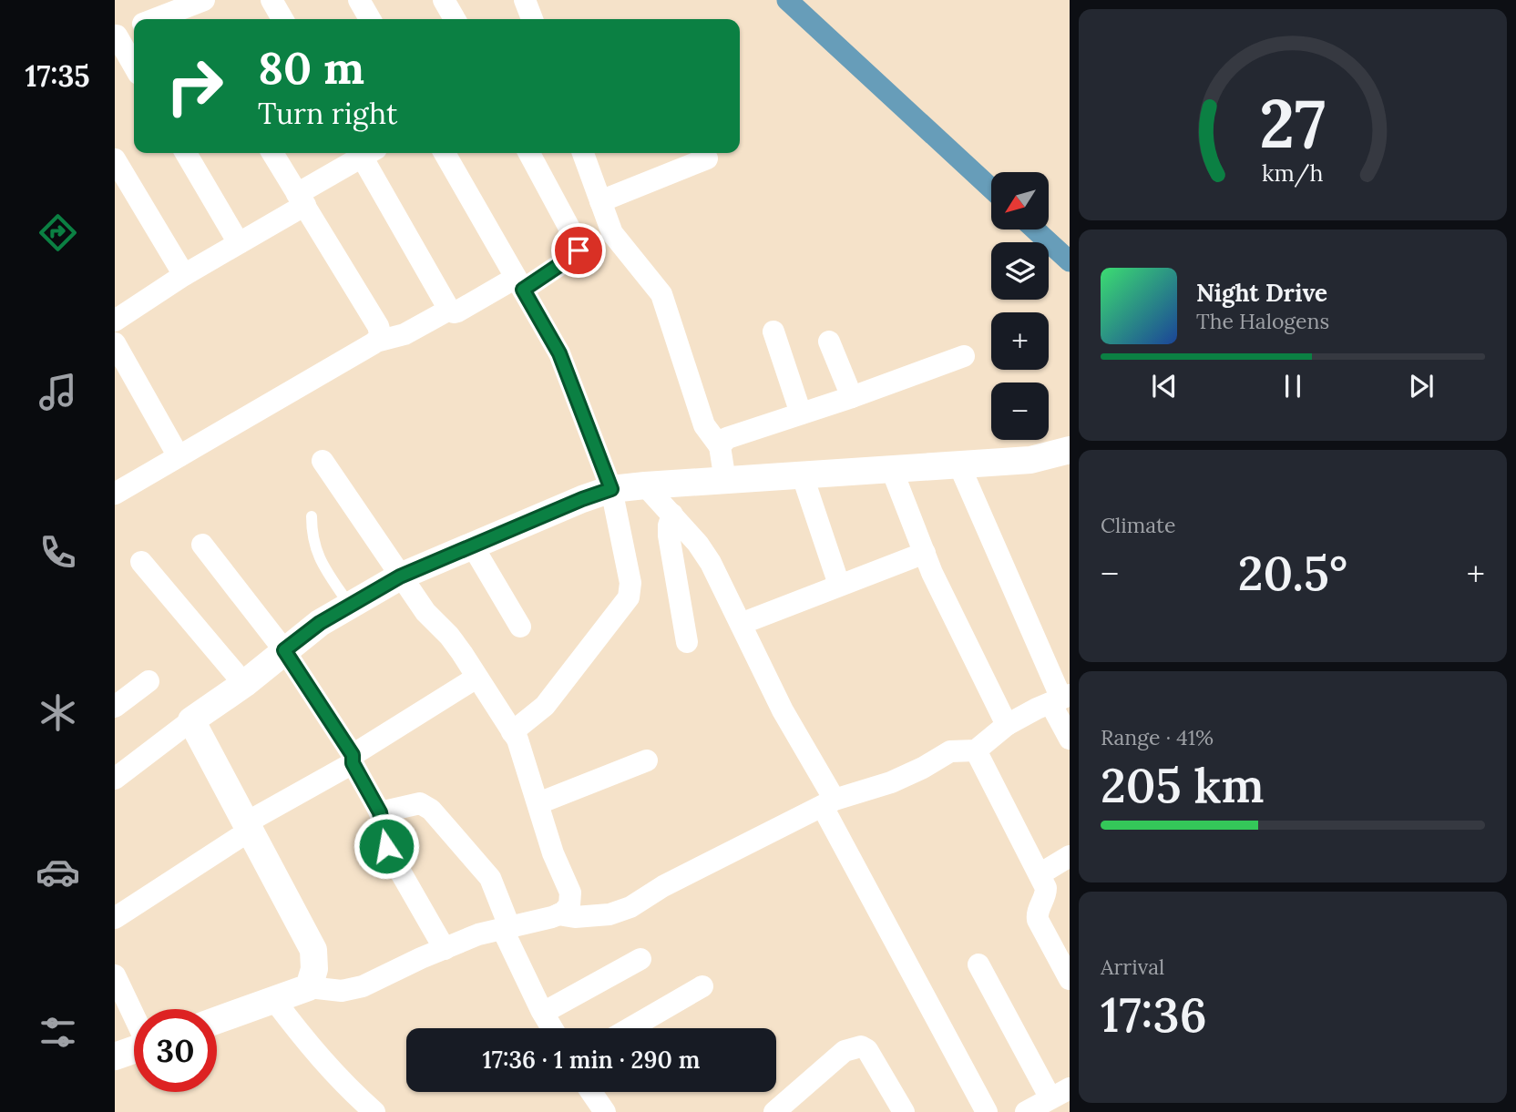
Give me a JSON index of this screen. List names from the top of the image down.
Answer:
{
  "north": "bottom left",
  "page": {
    "tabs": "17:35",
    "turn": ["80 m", "Turn right"],
    "map_buttons": ["+", "−"],
    "song": ["Night Drive", "The Halogens"],
    "tile": [
      "Climate",
      ["Range · 41%", "205 km"],
      ["Arrival", "17:36"]
    ],
    "heat": ["−", "20.5°", "+"],
    "limit": "30",
    "trip": "17:36 · 1 min · 290 m",
    "gauge": ["27", "km/h"]
  }
}
